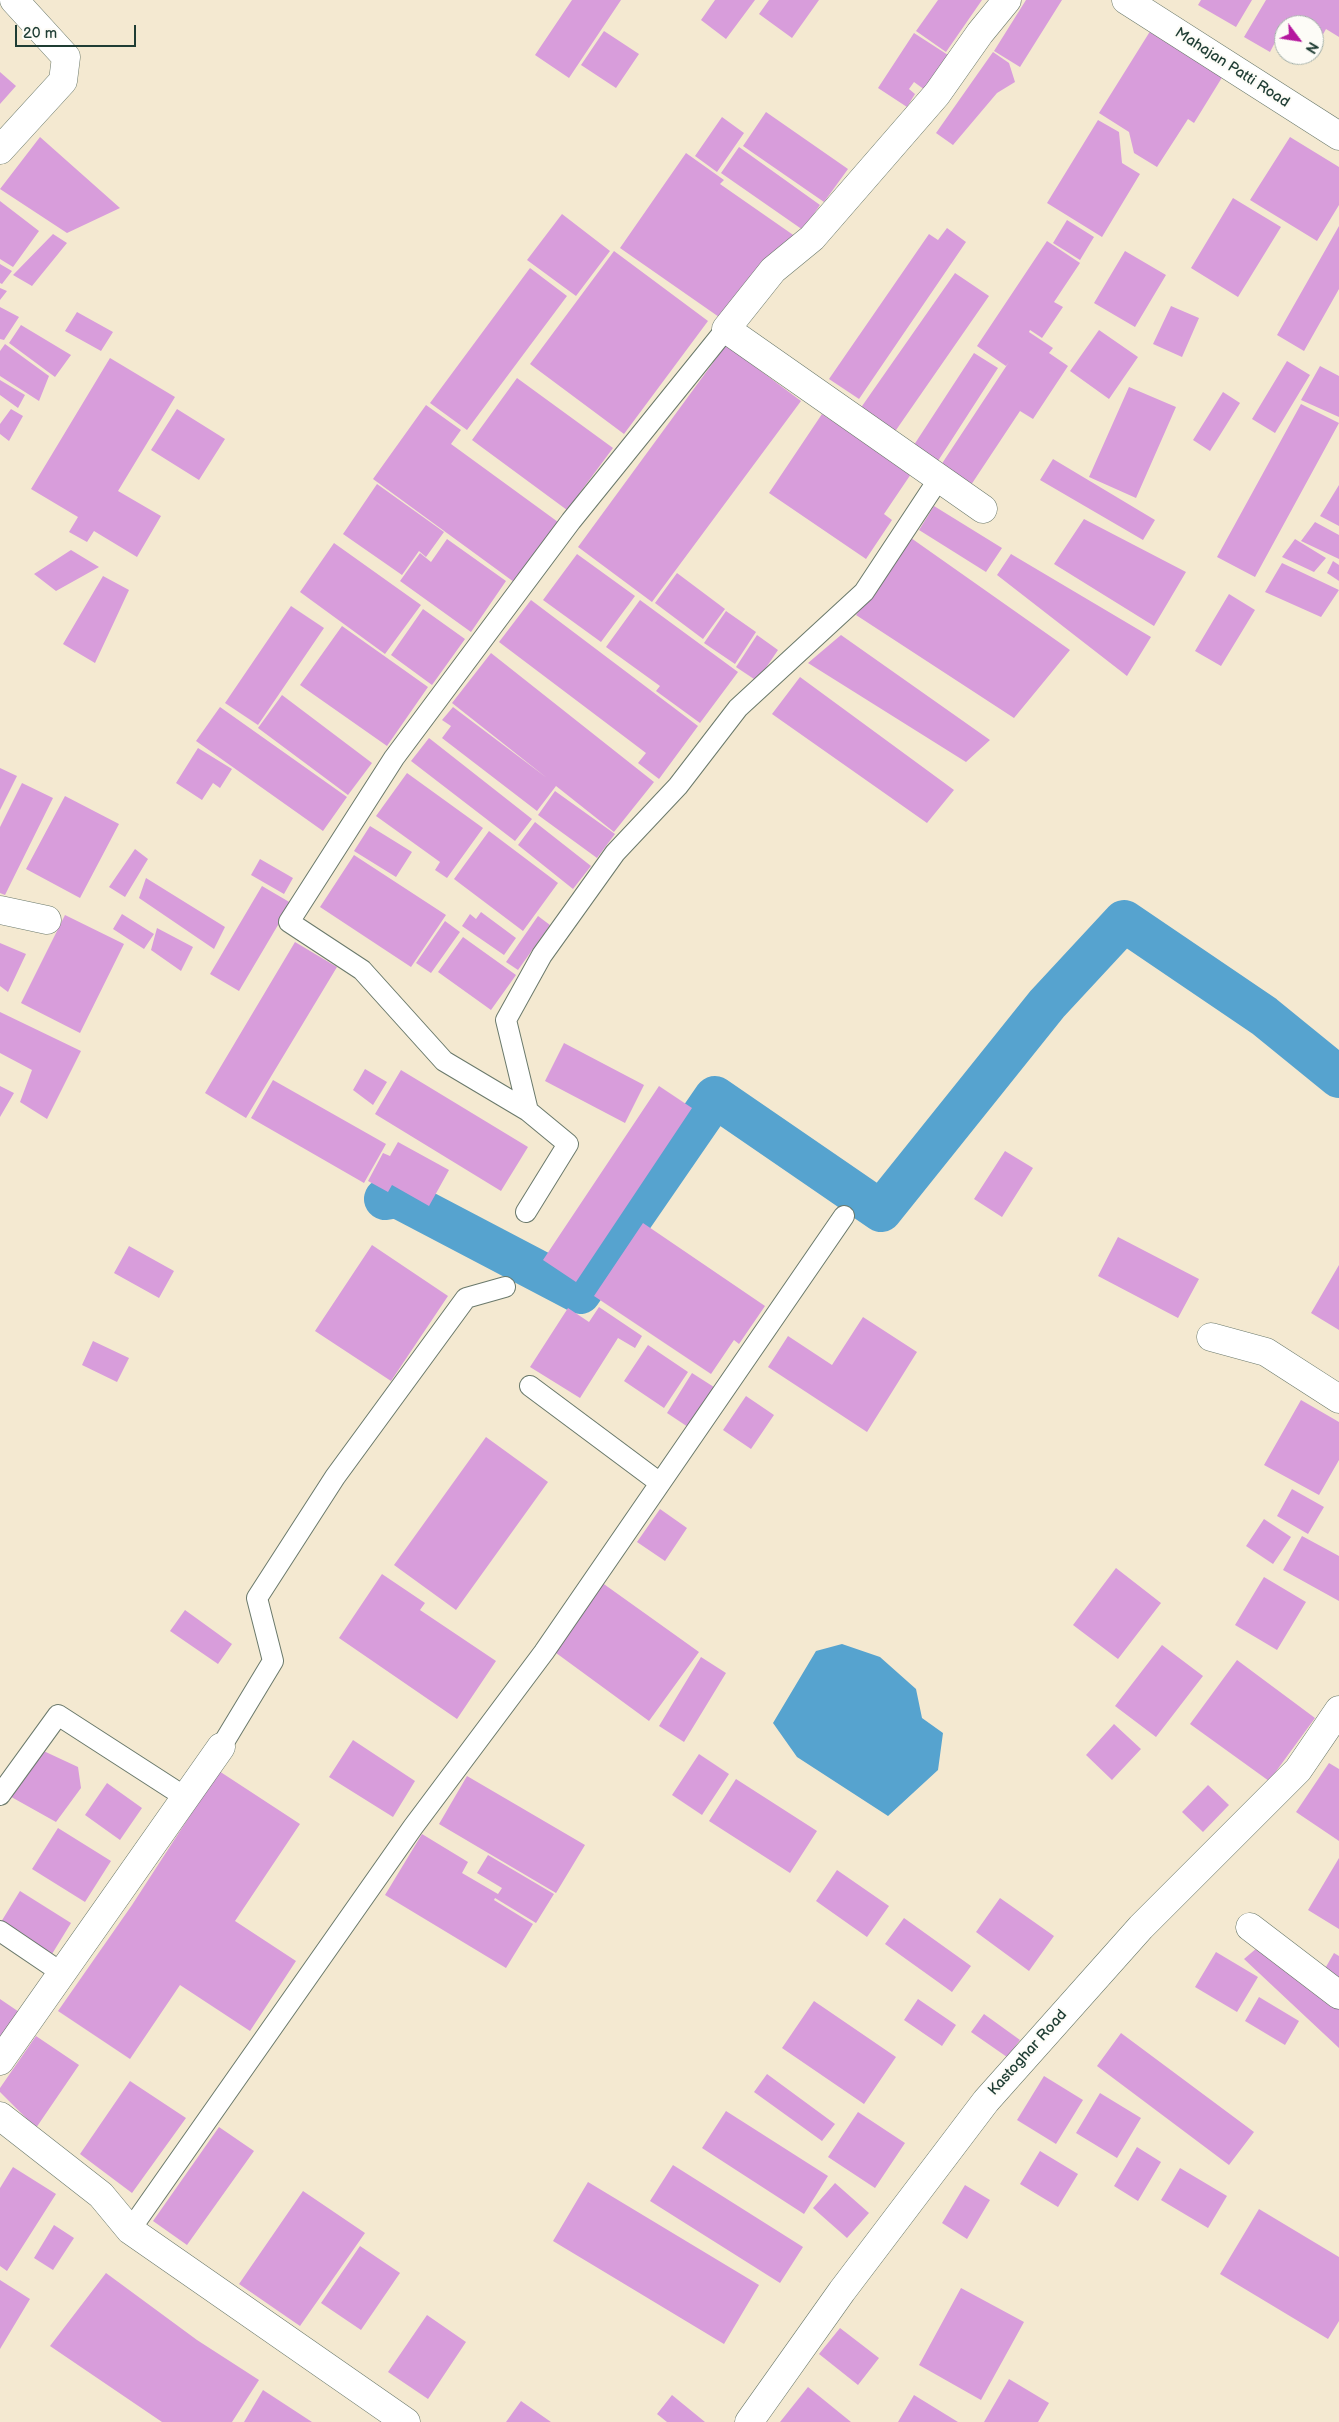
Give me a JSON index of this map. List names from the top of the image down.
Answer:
{
  "streets": {
    "street": ["Mahajan Patti Road", "Kastoghar Road"]
  },
  "scale_bar": "20 m",
  "north": "bottom right"
}
